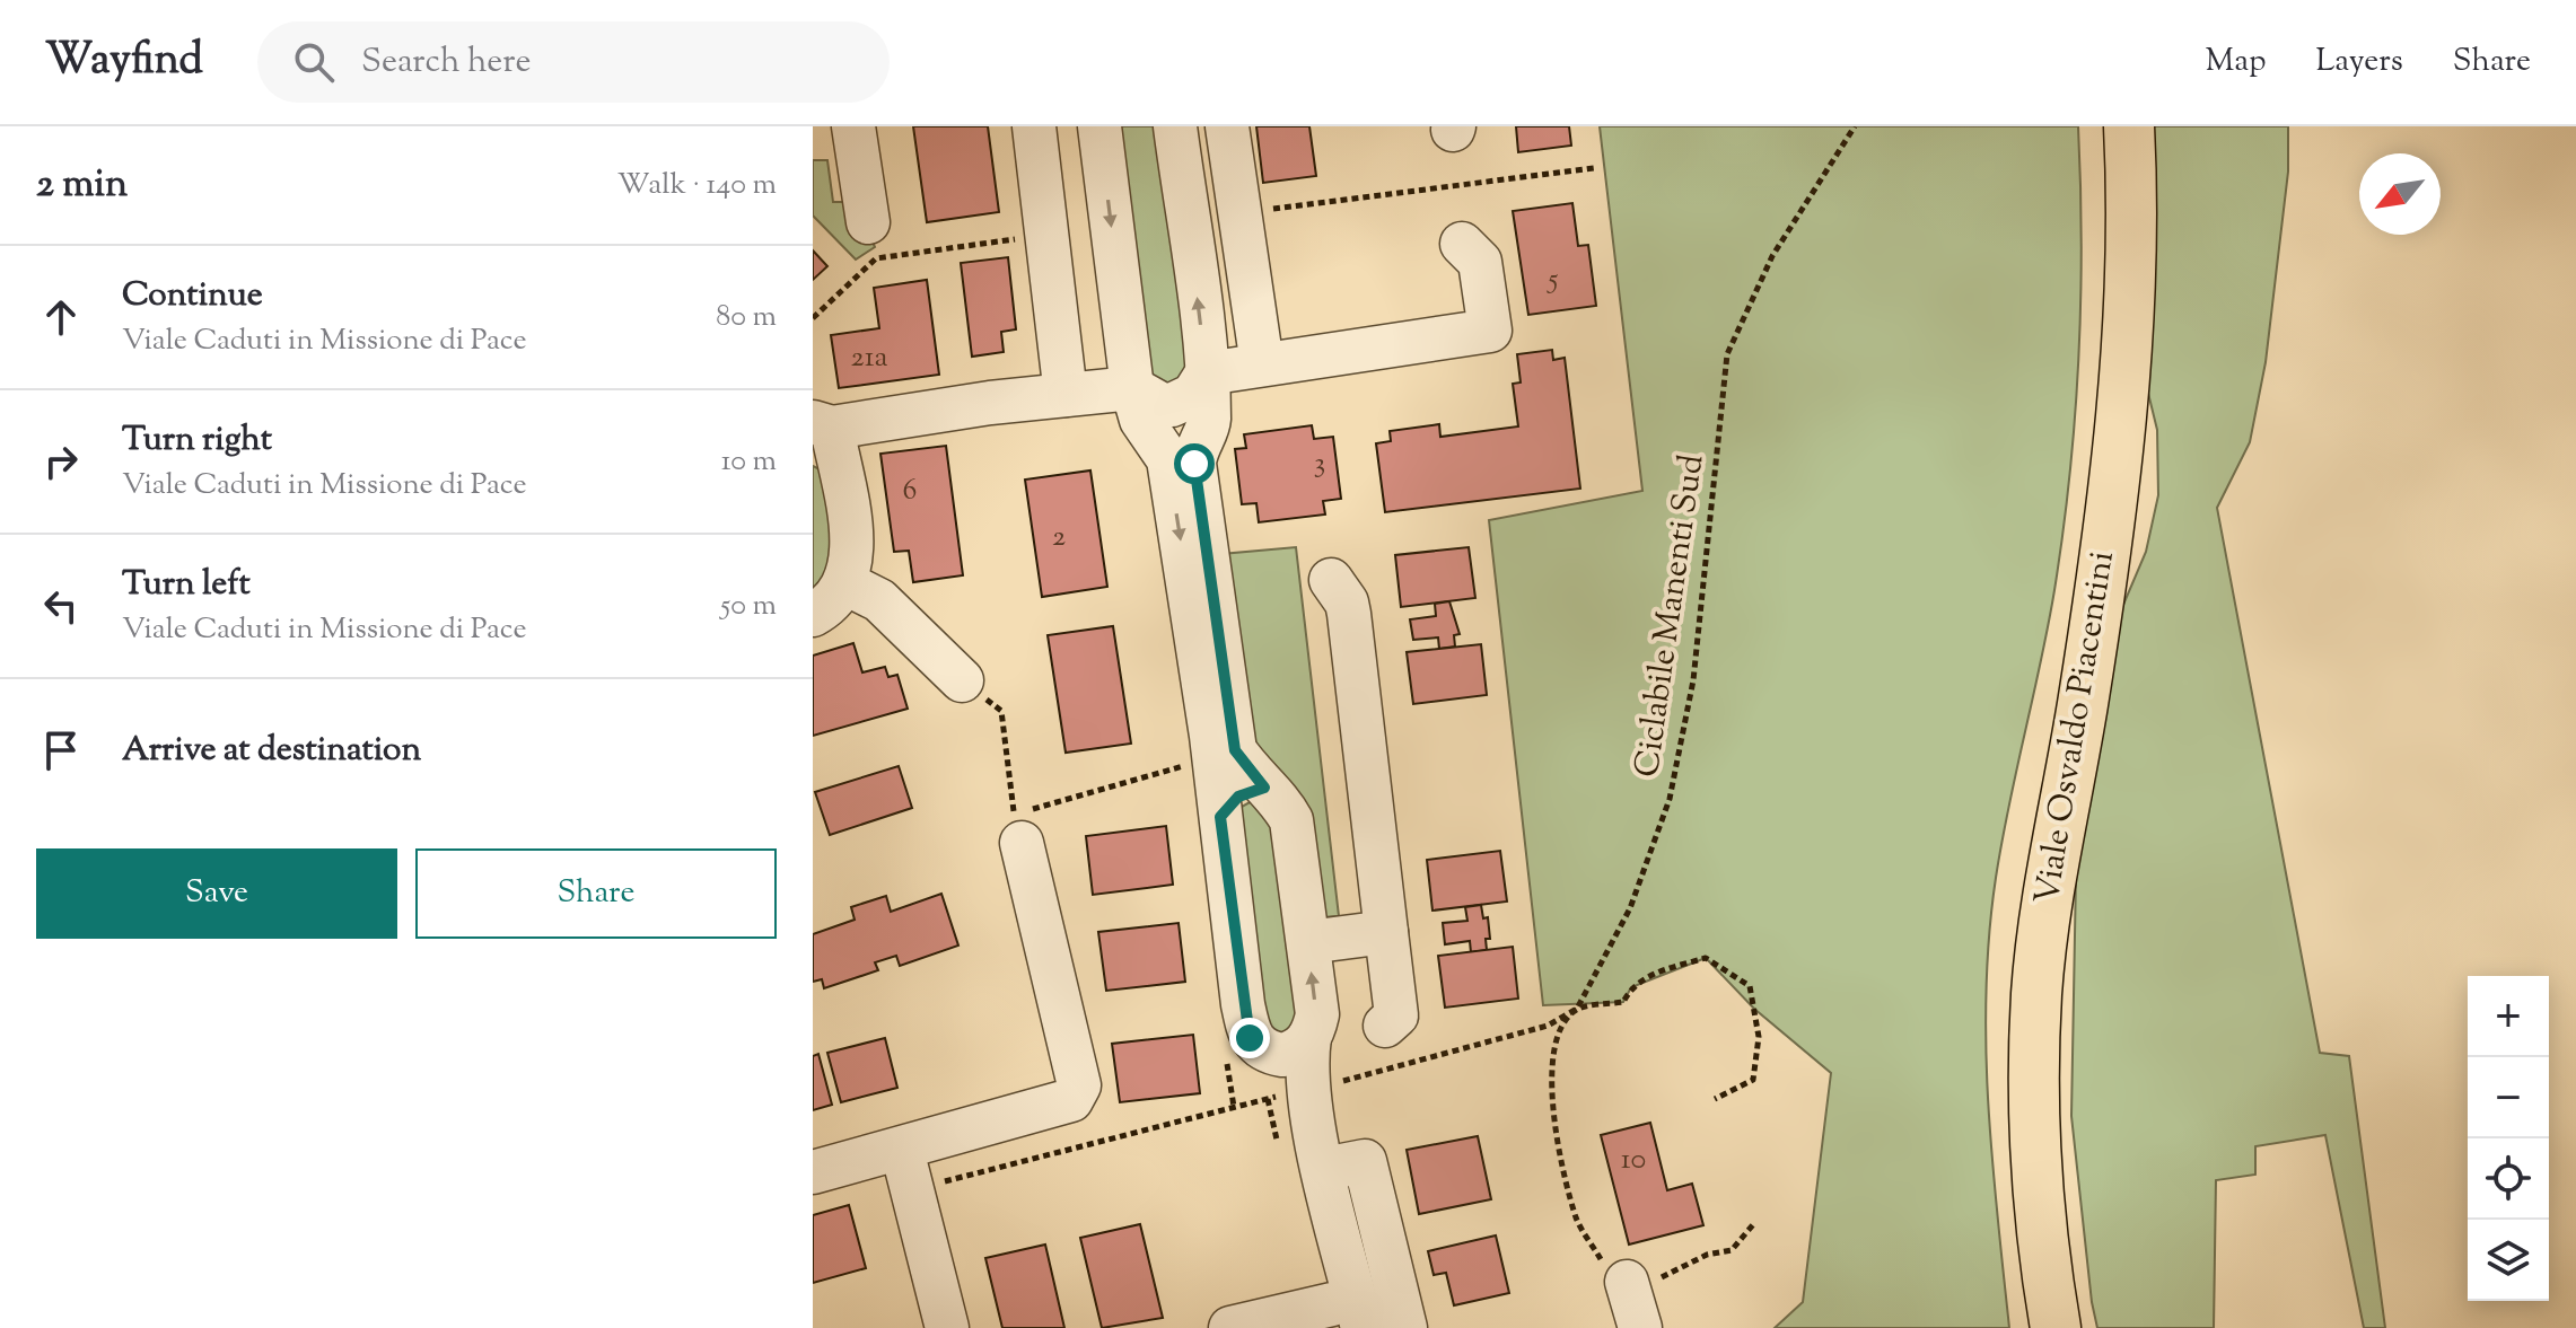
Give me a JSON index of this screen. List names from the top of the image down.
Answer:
{
  "streets": {
    "main road": ["Viale Osvaldo Piacentini"],
    "path": ["Ciclabile Manenti Sud"]
  },
  "house_numbers": [
    "5",
    "21a",
    "3",
    "6",
    "2",
    "10"
  ],
  "north": "bottom left",
  "page": {
    "header": "Wayfind",
    "search": "Search here",
    "nav": ["Map", "Layers", "Share"],
    "heading": ["2 min", "Walk · 140 m"],
    "list": [
      ["Continue", "Viale Caduti in Missione di Pace", "80 m"],
      ["Turn right", "Viale Caduti in Missione di Pace", "10 m"],
      ["Turn left", "Viale Caduti in Missione di Pace", "50 m"],
      "Arrive at destination"
    ],
    "buttons": ["Save", "Share"],
    "map_buttons": ["+", "−"]
  }
}
